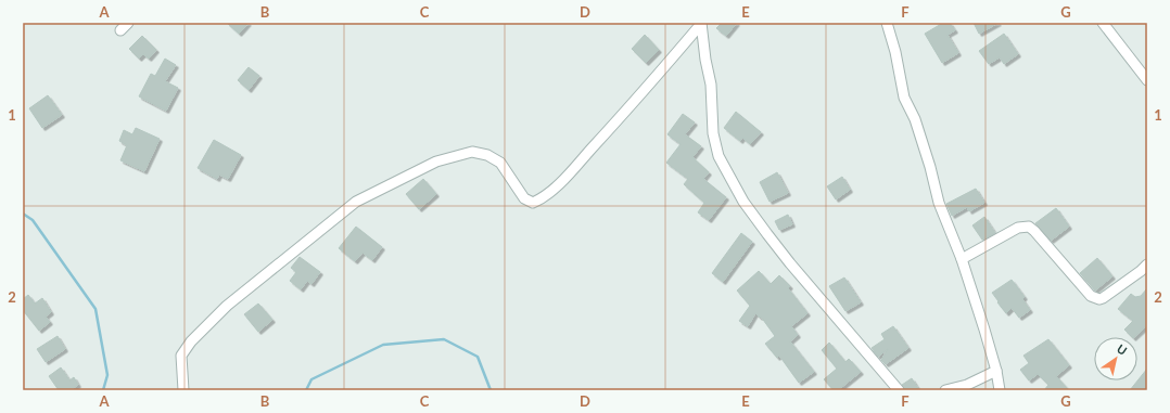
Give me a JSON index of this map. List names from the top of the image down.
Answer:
{
  "north": "top right",
  "grid": {
    "columns": [
      "A",
      "B",
      "C",
      "D",
      "E",
      "F",
      "G"
    ],
    "rows": ["1", "2"]
  }
}
